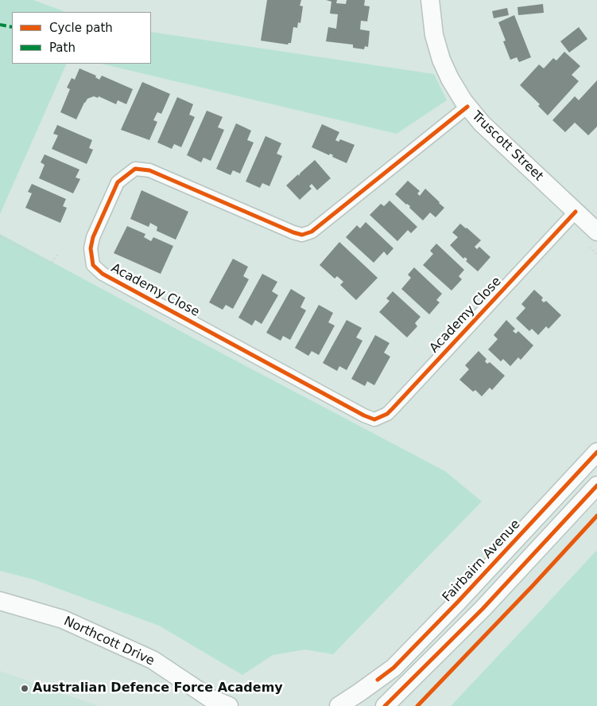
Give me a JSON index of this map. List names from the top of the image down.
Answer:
{
  "streets": {
    "main road": ["Truscott Street", "Fairbairn Avenue", "Northcott Drive"],
    "street": ["Academy Close"]
  },
  "crossings": [
    ["Truscott Street", "Academy Close"]
  ],
  "places": ["Australian Defence Force Academy"],
  "legend": ["Cycle path", "Path"]
}
